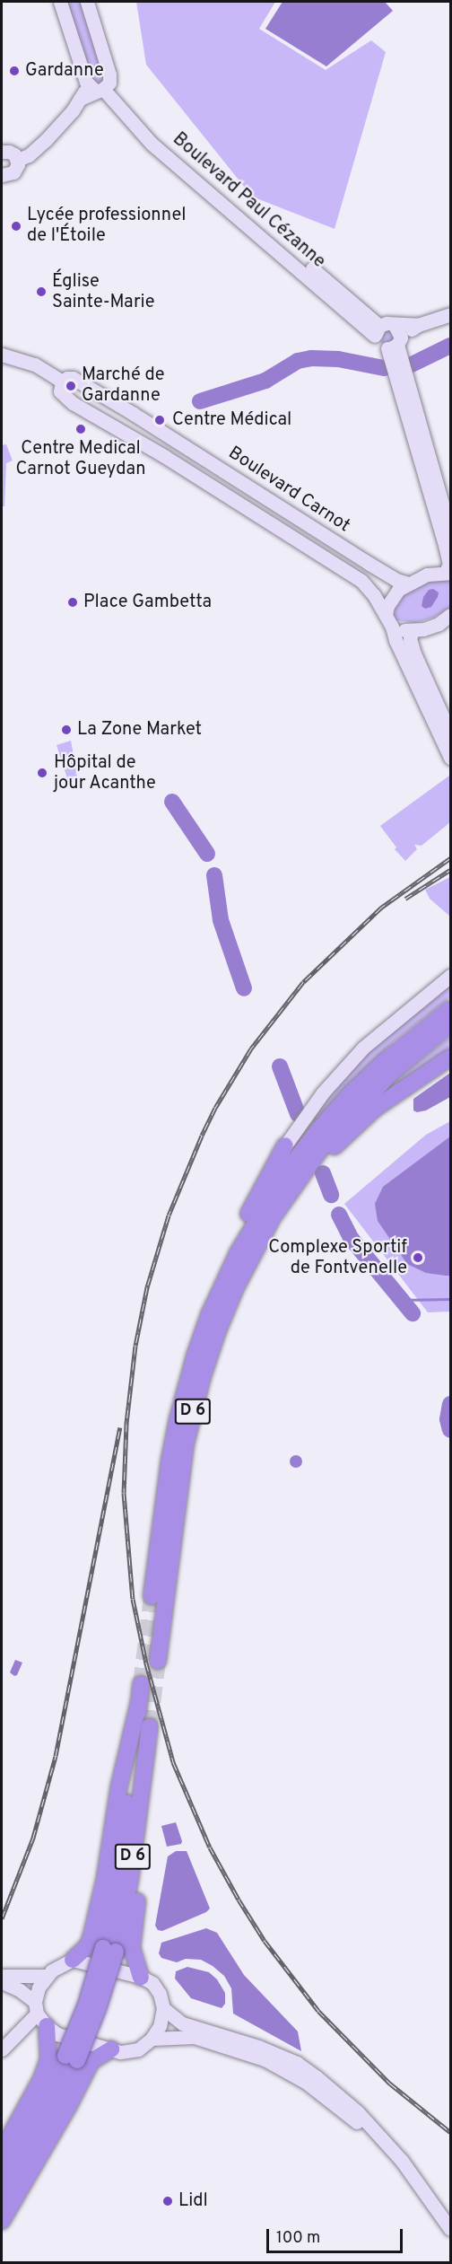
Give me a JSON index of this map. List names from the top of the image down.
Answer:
{
  "streets": {
    "highway": ["D 6"],
    "main road": ["Boulevard Paul Cézanne", "Boulevard Carnot"]
  },
  "places": [
    "Gardanne",
    "Lycée professionnel de l'Étoile",
    "Église Sainte-Marie",
    "Marché de Gardanne",
    "Centre Médical",
    "Centre Medical Carnot Gueydan",
    "Place Gambetta",
    "La Zone Market",
    "Hôpital de jour Acanthe",
    "Complexe Sportif de Fontvenelle",
    "Lidl"
  ],
  "scale_bar": "100 m"
}
